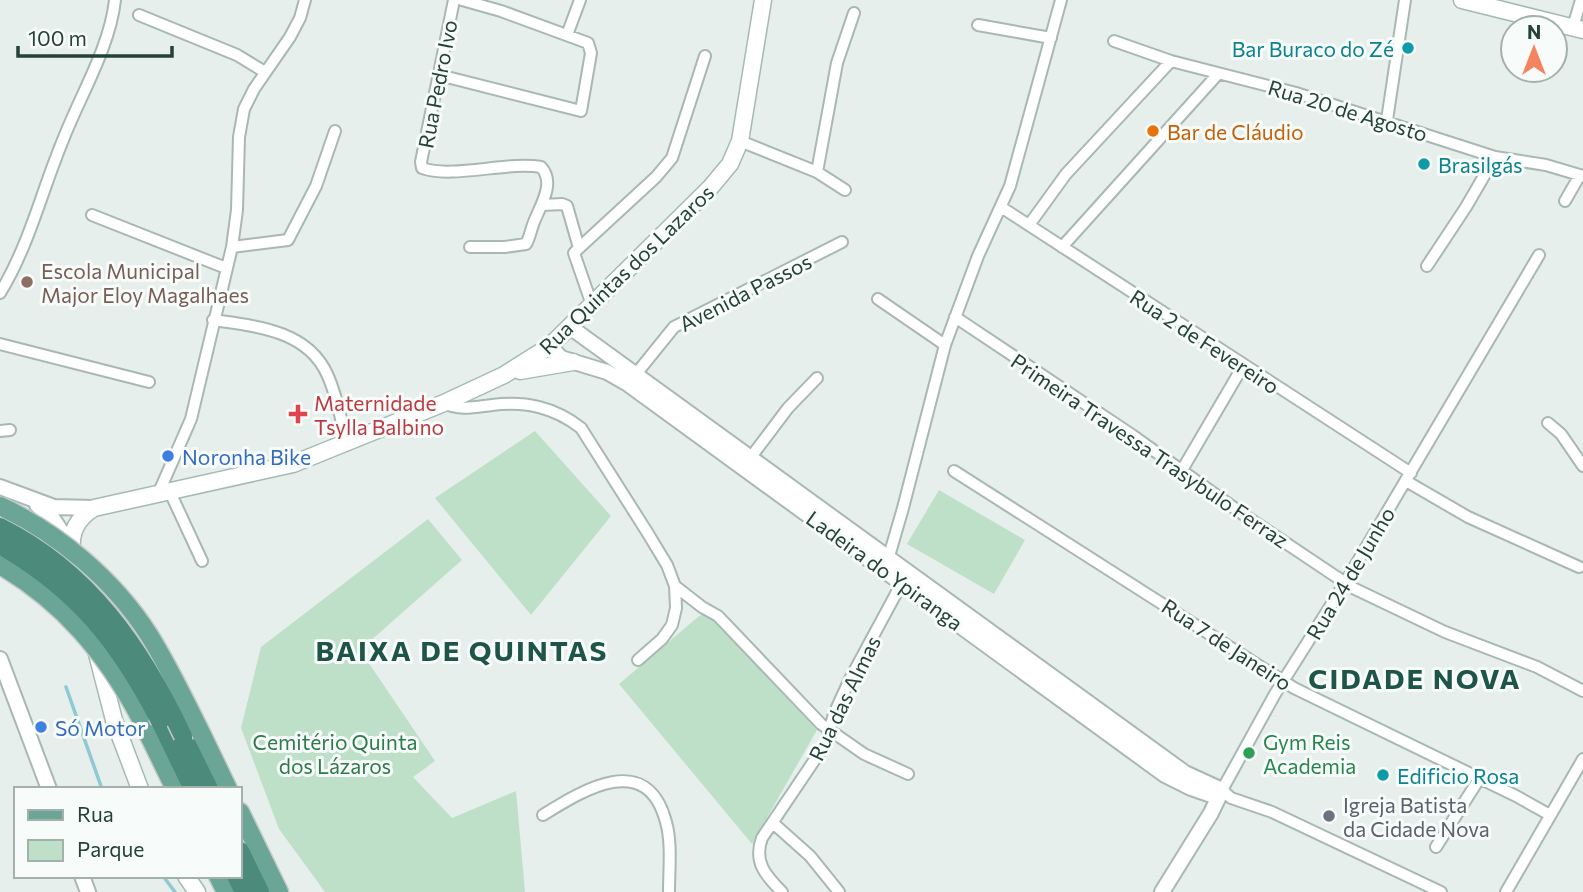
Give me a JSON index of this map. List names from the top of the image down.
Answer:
{
  "streets": {
    "main road": ["Rua Quintas dos Lazaros"],
    "street": [
      "Rua Pedro Ivo",
      "Rua 20 de Agosto",
      "Avenida Passos",
      "Rua 2 de Fevereiro",
      "Primeira Travessa Trasybulo Ferraz",
      "Ladeira do Ypiranga",
      "Rua 24 de Junho",
      "Rua 7 de Janeiro",
      "Rua das Almas"
    ]
  },
  "crossings": [
    ["Rua Quintas dos Lazaros", "Ladeira do Ypiranga"],
    ["Avenida Passos", "Ladeira do Ypiranga"],
    ["Rua 2 de Fevereiro", "Rua 24 de Junho"],
    ["Primeira Travessa Trasybulo Ferraz", "Rua 24 de Junho"],
    ["Ladeira do Ypiranga", "Rua 24 de Junho"],
    ["Ladeira do Ypiranga", "Rua das Almas"],
    ["Rua 24 de Junho", "Rua 7 de Janeiro"]
  ],
  "districts": ["BAIXA DE QUINTAS", "CIDADE NOVA"],
  "parks": ["Cemitério Quinta dos Lázaros"],
  "places": {
    "other": [
      "Bar Buraco do Zé",
      "Bar de Cláudio",
      "Brasilgás",
      "Escola Municipal Major Eloy Magalhaes",
      "Noronha Bike",
      "Só Motor",
      "Gym Reis Academia",
      "Edificio Rosa",
      "Igreja Batista da Cidade Nova"
    ],
    "health": ["Maternidade Tsylla Balbino"]
  },
  "legend": ["Rua", "Parque"],
  "scale_bar": "100 m",
  "north": "top"
}
